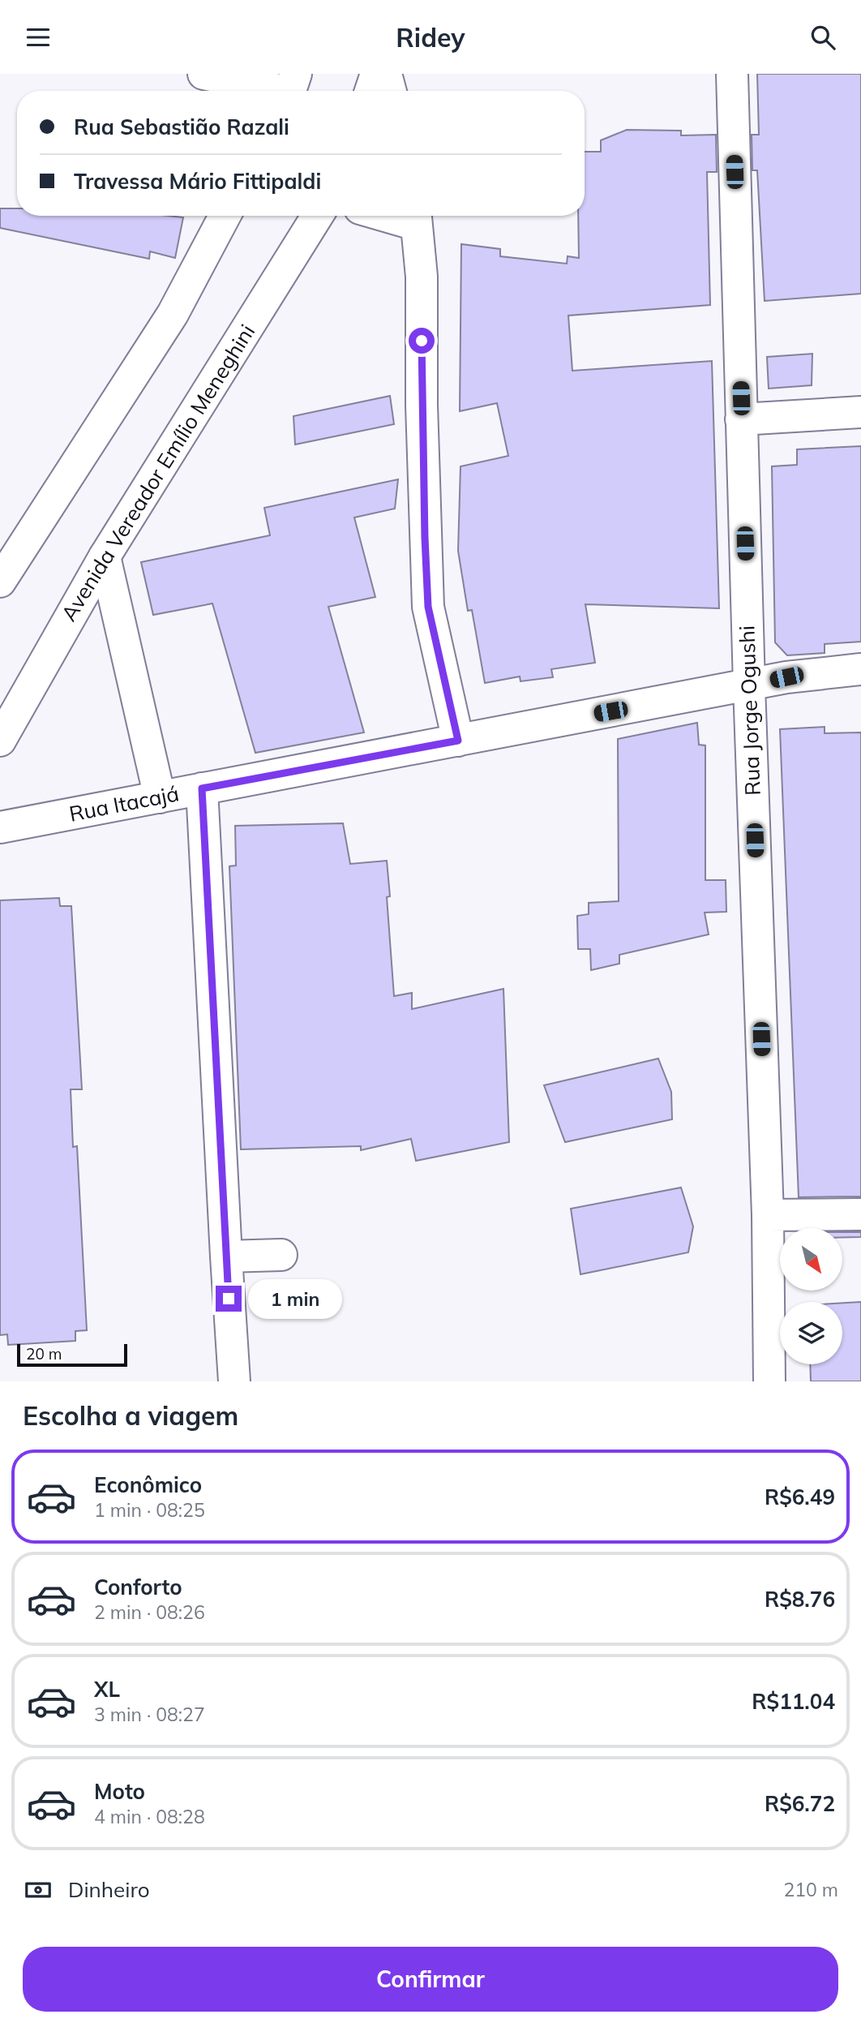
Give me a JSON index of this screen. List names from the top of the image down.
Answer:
{
  "streets": {
    "street": ["Avenida Vereador Emílio Meneghini", "Rua Jorge Ogushi", "Rua Itacajá"]
  },
  "crossings": [
    ["Rua Jorge Ogushi", "Rua Itacajá"]
  ],
  "scale_bar": "20 m",
  "north": "bottom right",
  "page": {
    "header": "Ridey",
    "banner": ["Rua Sebastião Razali", "Travessa Mário Fittipaldi"],
    "bubble": "1 min",
    "scale": "20 m",
    "heading": "Escolha a viagem",
    "list": [
      {
        "name": "Econômico",
        "note": "1 min · 08:25",
        "value": "R$6.49"
      },
      {
        "name": "Conforto",
        "note": "2 min · 08:26",
        "value": "R$8.76"
      },
      {
        "name": "XL",
        "note": "3 min · 08:27",
        "value": "R$11.04"
      },
      {
        "name": "Moto",
        "note": "4 min · 08:28",
        "value": "R$6.72"
      }
    ],
    "pay": ["Dinheiro", "210 m"],
    "buttons": "Confirmar"
  }
}
